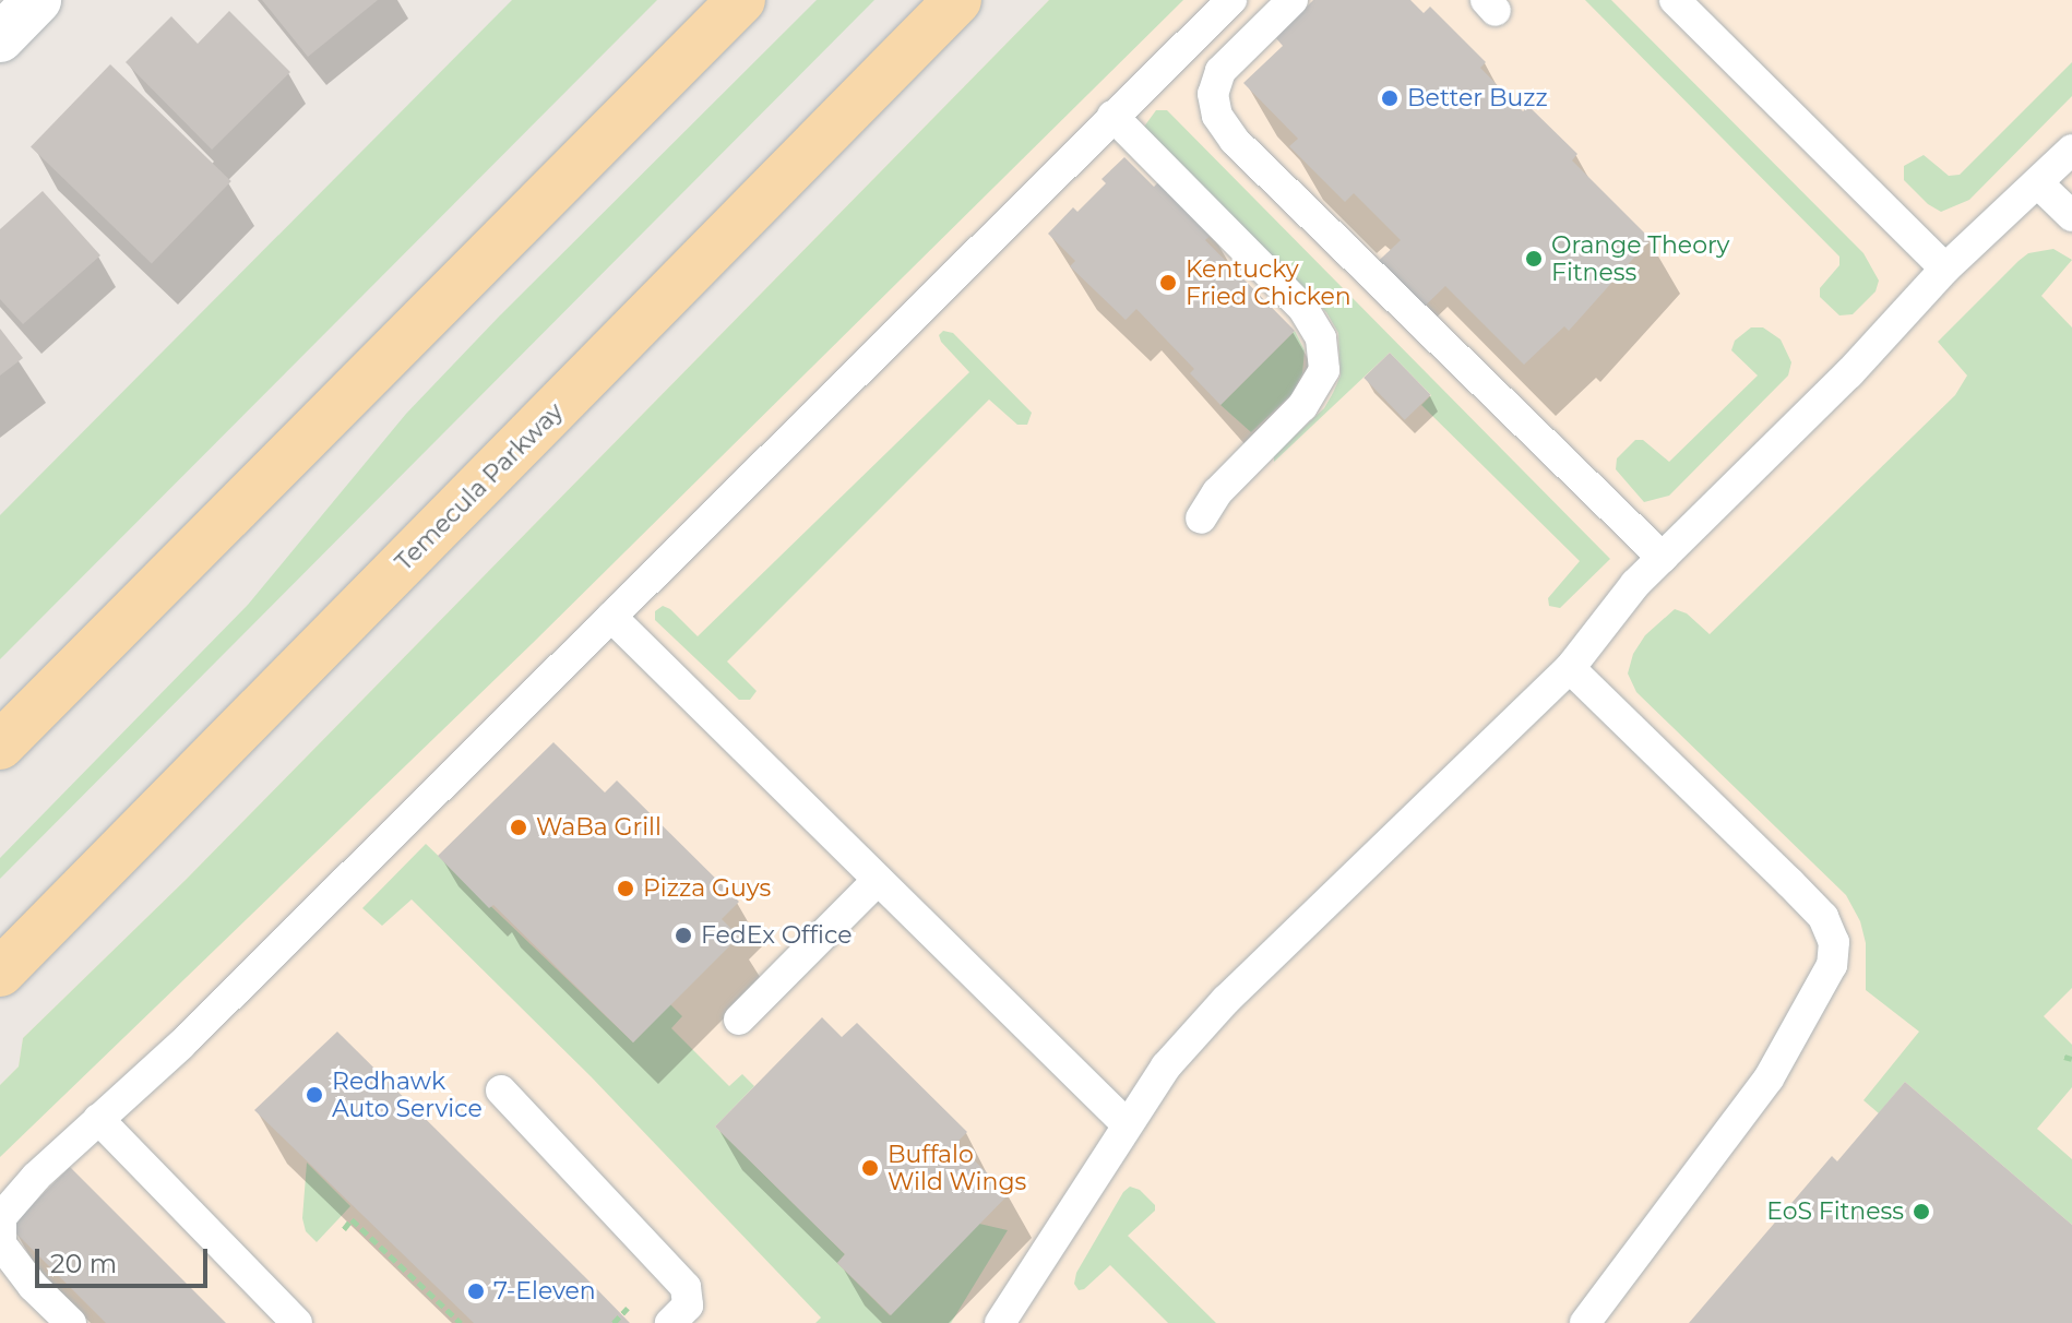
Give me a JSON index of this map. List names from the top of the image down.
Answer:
{
  "streets": {
    "main road": ["Temecula Parkway"]
  },
  "places": [
    "Better Buzz",
    "Orange Theory Fitness",
    "Kentucky Fried Chicken",
    "WaBa Grill",
    "Pizza Guys",
    "FedEx Office",
    "Redhawk Auto Service",
    "Buffalo Wild Wings",
    "EoS Fitness",
    "7-Eleven"
  ],
  "scale_bar": "20 m"
}
